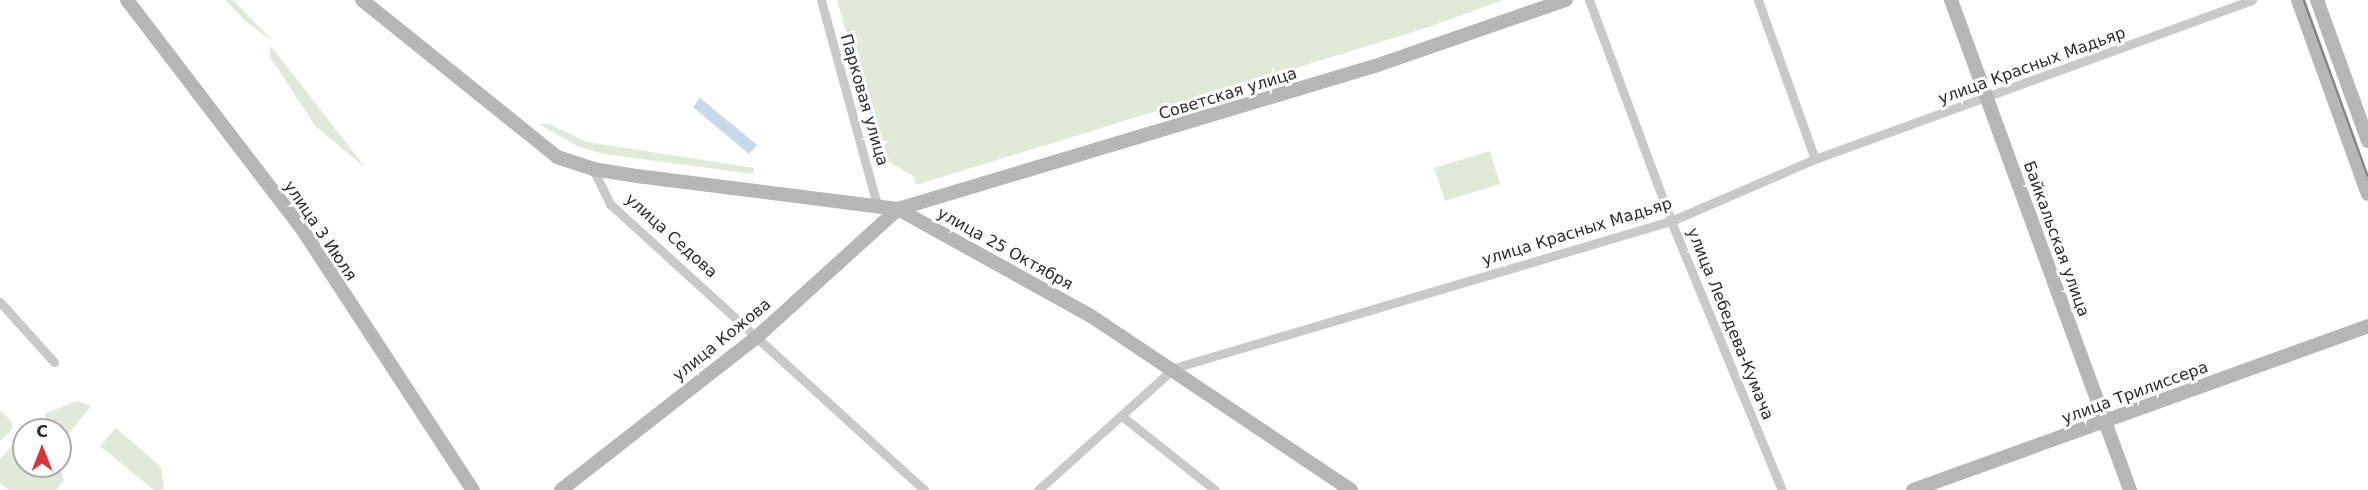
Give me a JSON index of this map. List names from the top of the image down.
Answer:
{
  "streets": {
    "main road": [
      "Советская улица",
      "улица 3 Июля",
      "Байкальская улица",
      "улица 25 Октября",
      "улица Кожова",
      "улица Трилиссера"
    ],
    "street": [
      "улица Красных Мадьяр",
      "Парковая улица",
      "улица Седова",
      "улица Лебедева-Кумача"
    ]
  },
  "crossings": [
    ["улица Красных Мадьяр", "Байкальская улица"],
    ["улица Красных Мадьяр", "улица 25 Октября"],
    ["улица Красных Мадьяр", "улица Лебедева-Кумача"],
    ["Советская улица", "улица 25 Октября"],
    ["Советская улица", "улица Кожова"],
    ["Парковая улица", "улица 25 Октября"],
    ["улица Седова", "улица 25 Октября"],
    ["улица Седова", "улица Кожова"],
    ["Байкальская улица", "улица Трилиссера"],
    ["улица 25 Октября", "улица Кожова"]
  ],
  "north": "top"
}
